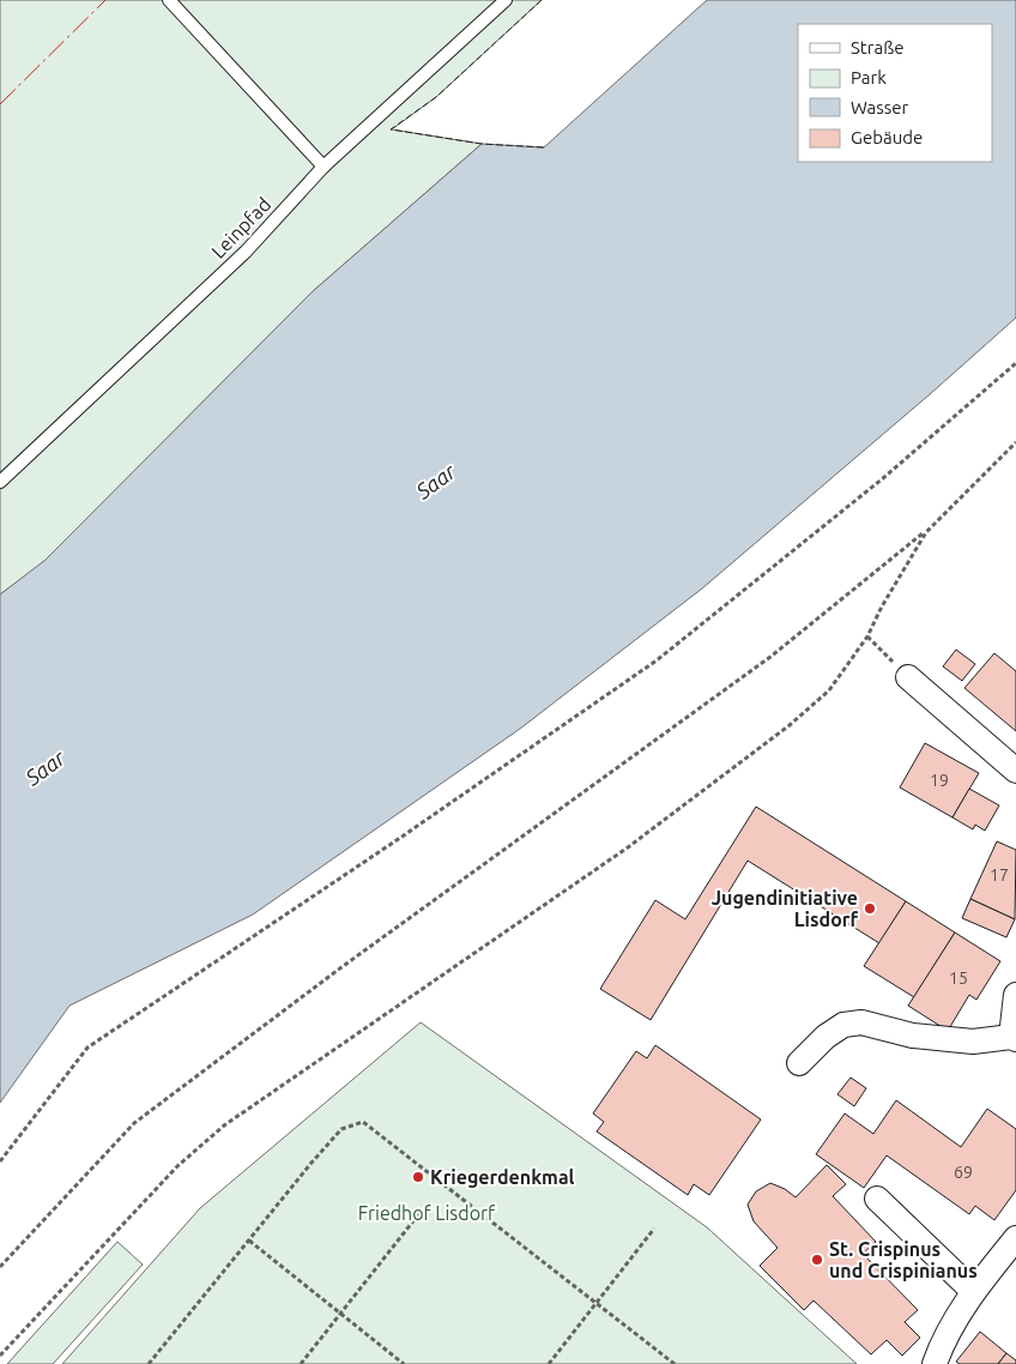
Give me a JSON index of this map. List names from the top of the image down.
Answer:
{
  "streets": {
    "lane": ["Leinpfad"]
  },
  "water": ["Saar"],
  "parks": ["Friedhof Lisdorf"],
  "places": ["Jugendinitiative Lisdorf", "Kriegerdenkmal", "St. Crispinus und Crispinianus"],
  "house_numbers": [
    "19",
    "17",
    "15",
    "69"
  ],
  "legend": [
    "Straße",
    "Park",
    "Wasser",
    "Gebäude"
  ]
}
